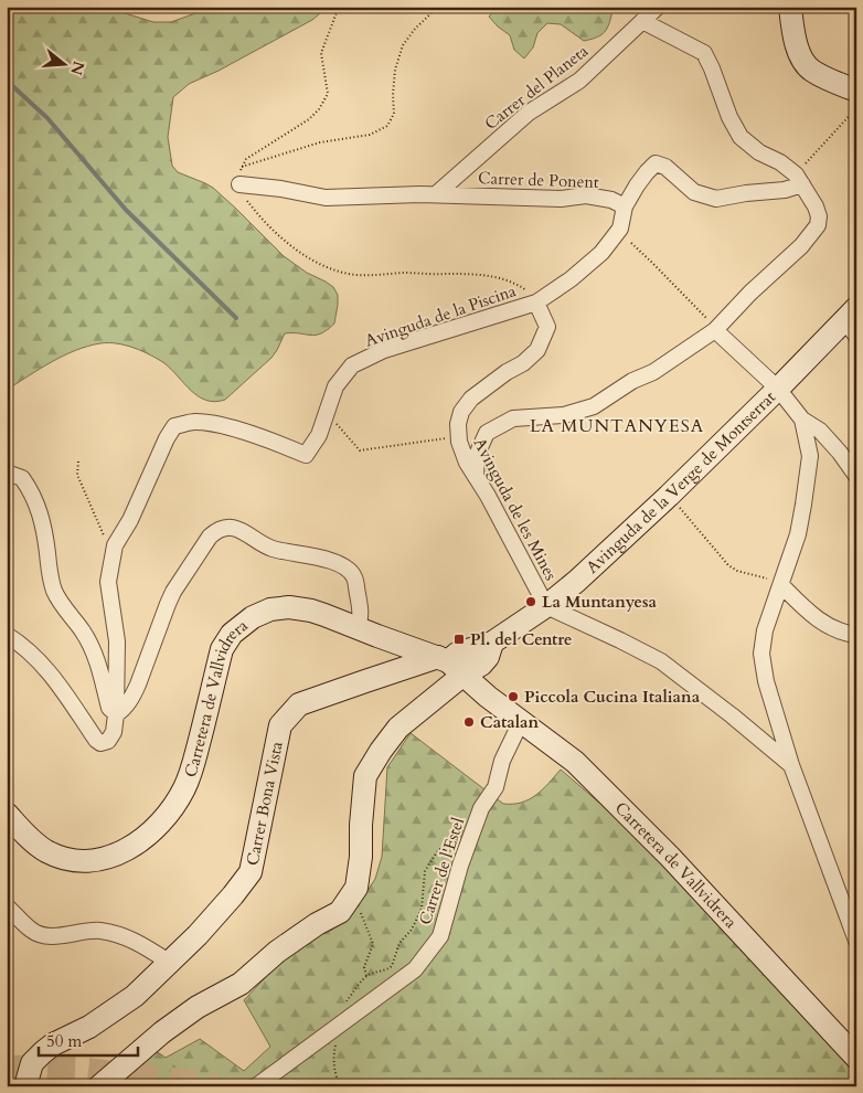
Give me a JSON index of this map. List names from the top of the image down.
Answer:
{
  "streets": {
    "street": [
      "Carrer del Planeta",
      "Carrer de Ponent",
      "Avinguda de la Piscina",
      "Avinguda de la Verge de Montserrat",
      "Avinguda de les Mines",
      "Carretera de Vallvidrera",
      "Carrer Bona Vista",
      "Carrer de l'Estel"
    ]
  },
  "crossings": [
    ["Carrer del Planeta", "Carrer de Ponent"],
    ["Carrer de Ponent", "Avinguda de la Piscina"],
    ["Avinguda de la Piscina", "Avinguda de les Mines"],
    ["Avinguda de la Verge de Montserrat", "Avinguda de les Mines"],
    ["Avinguda de la Verge de Montserrat", "Carretera de Vallvidrera"],
    ["Avinguda de la Verge de Montserrat", "Carrer Bona Vista"],
    ["Carretera de Vallvidrera", "Carrer Bona Vista"],
    ["Carretera de Vallvidrera", "Carrer de l'Estel"]
  ],
  "districts": ["LA MUNTANYESA"],
  "places": {
    "other": ["La Muntanyesa", "Piccola Cucina Italiana", "Catalan"],
    "transit": ["Pl. del Centre"]
  },
  "scale_bar": "50 m",
  "north": "right"
}
